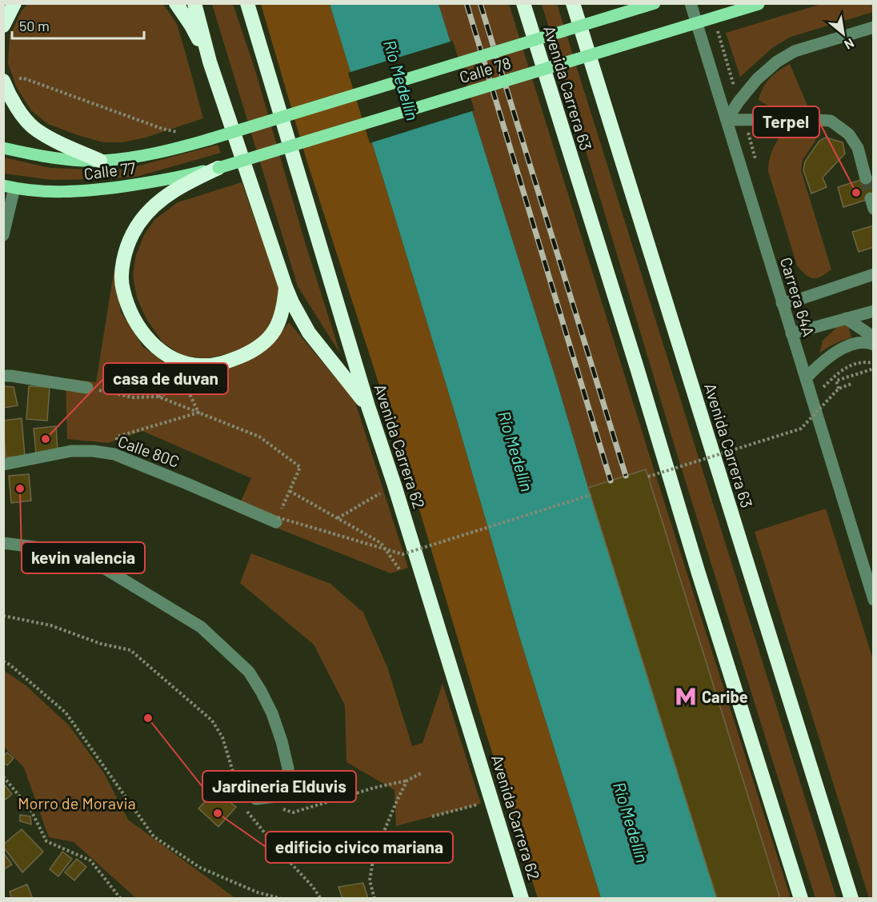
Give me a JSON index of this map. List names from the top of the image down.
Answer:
{
  "streets": {
    "highway": ["Avenida Carrera 63", "Avenida Carrera 62"],
    "main road": ["Calle 78", "Calle 77"],
    "street": ["Carrera 64A", "Calle 80C"]
  },
  "crossings": [
    ["Calle 78", "Calle 77"]
  ],
  "water": ["Río Medellín"],
  "parks": ["Morro de Moravia"],
  "places": {
    "other": [
      "Terpel",
      "casa de duvan",
      "kevin valencia",
      "Jardineria Elduvis",
      "edificio civico mariana"
    ],
    "metro station": ["Caribe"]
  },
  "scale_bar": "50 m",
  "north": "bottom right"
}
